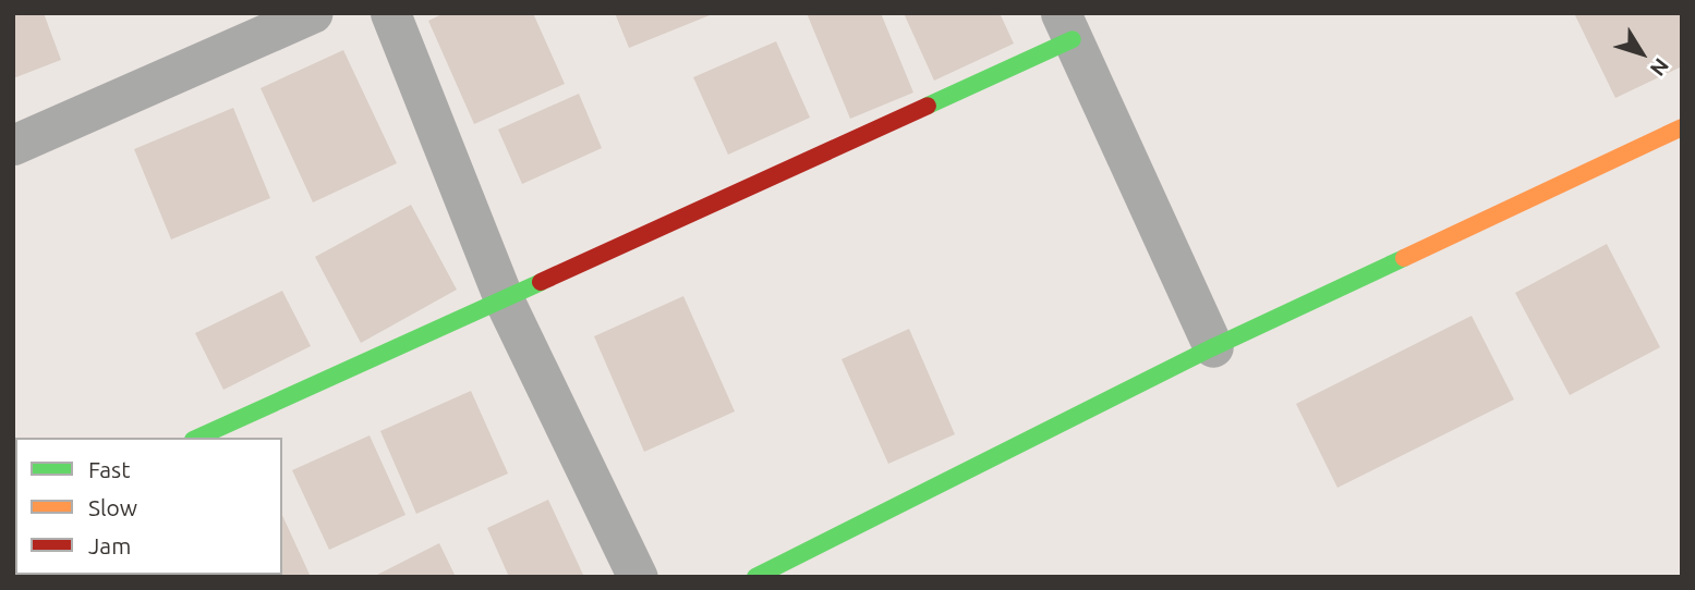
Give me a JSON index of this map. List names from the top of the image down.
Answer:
{
  "legend": ["Fast", "Slow", "Jam"],
  "north": "bottom right"
}
